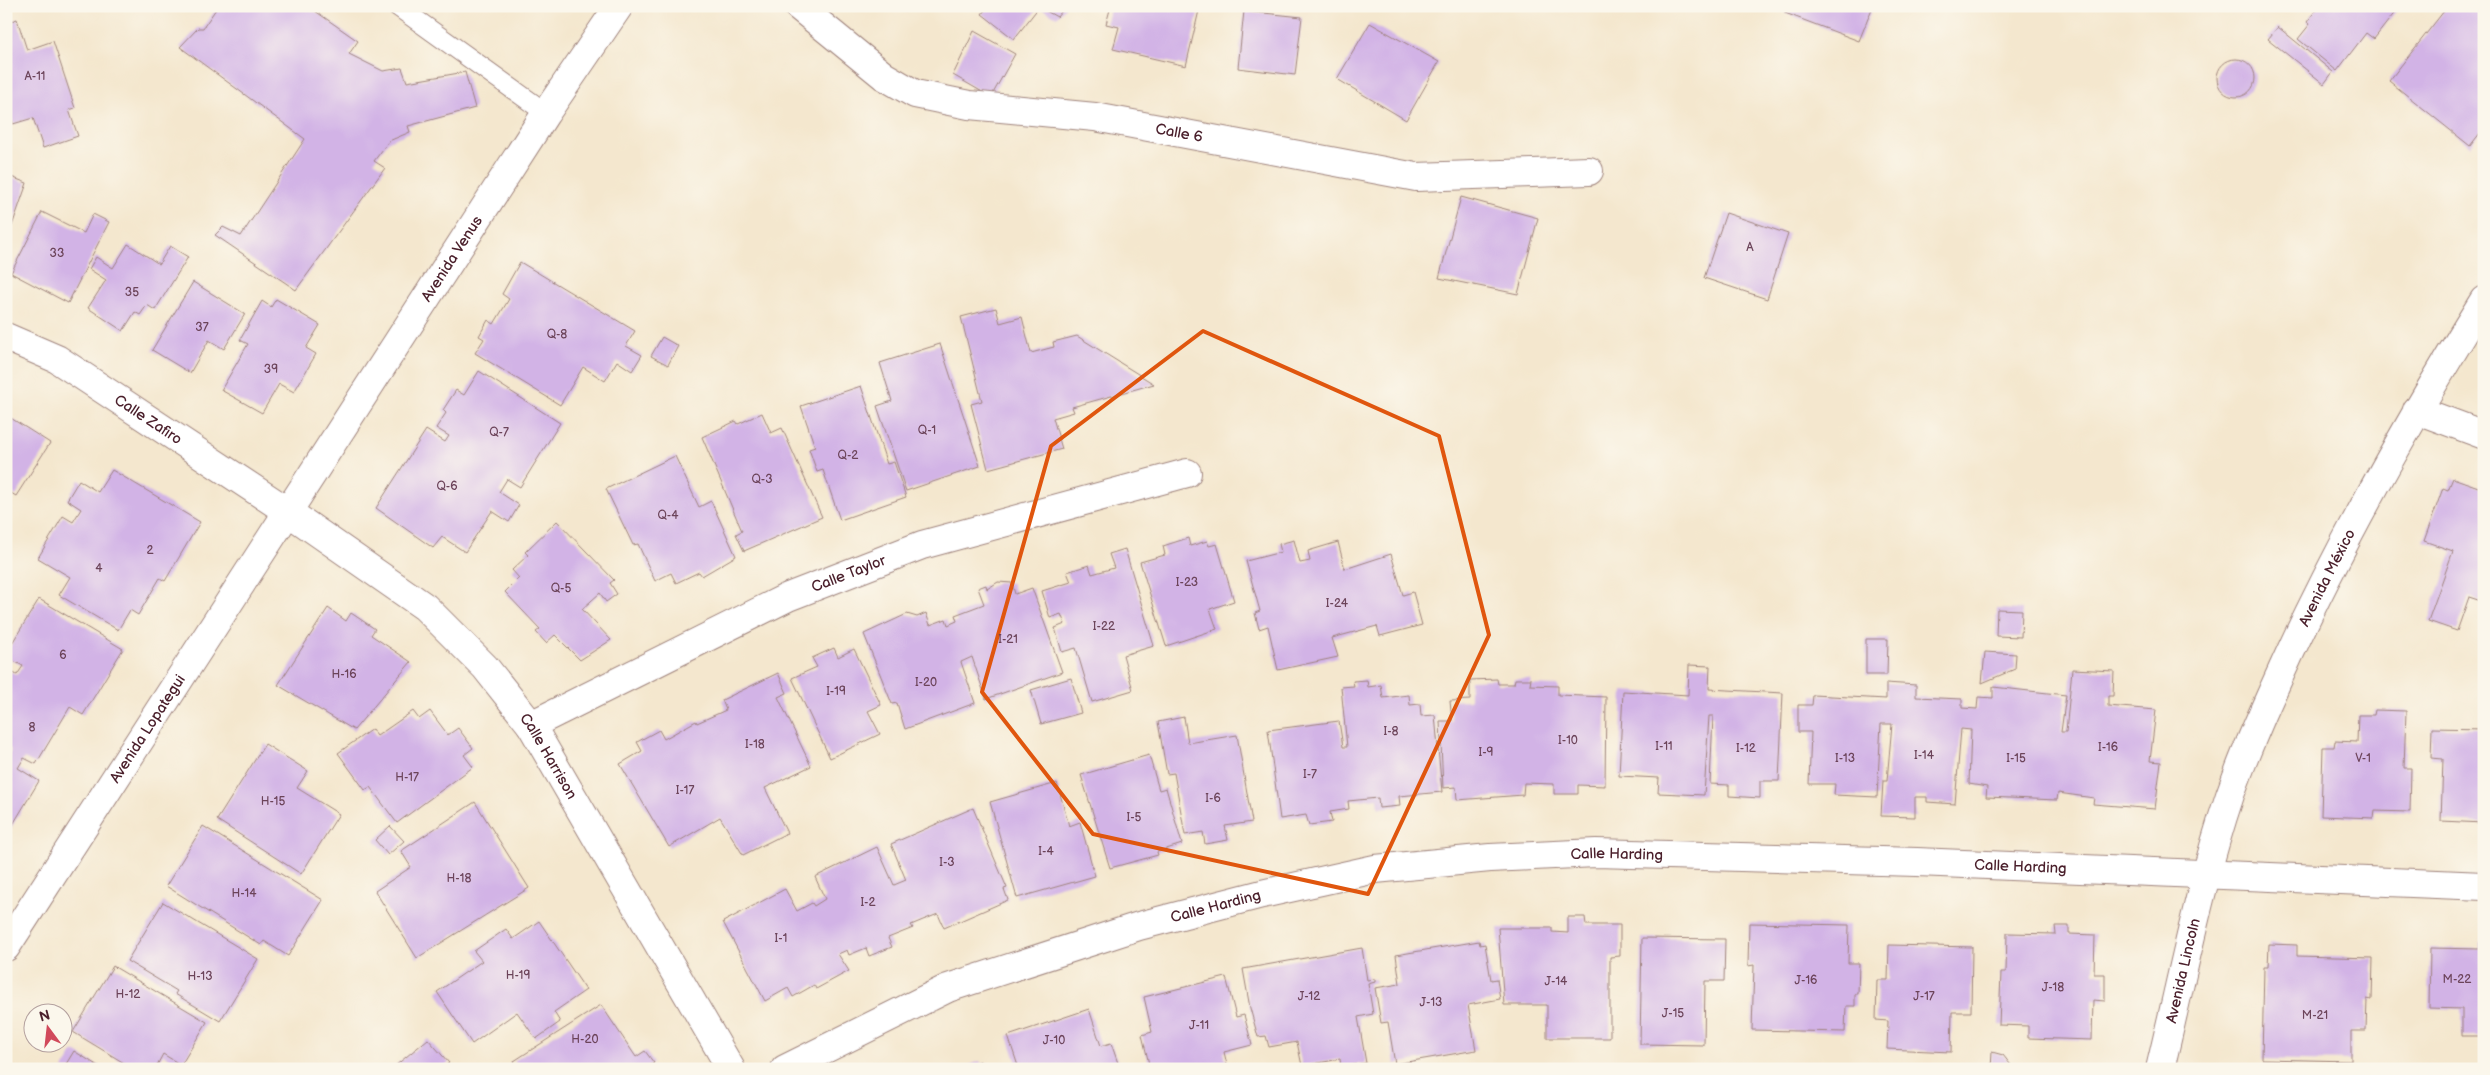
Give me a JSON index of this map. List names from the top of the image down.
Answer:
{
  "streets": {
    "street": [
      "Calle 6",
      "Avenida Venus",
      "Calle Zafiro",
      "Calle Taylor",
      "Avenida México",
      "Avenida Lopategui",
      "Calle Harrison",
      "Calle Harding",
      "Avenida Lincoln"
    ]
  },
  "crossings": [
    ["Avenida Venus", "Calle Zafiro"],
    ["Avenida Venus", "Avenida Lopategui"],
    ["Avenida Venus", "Calle Harrison"],
    ["Calle Zafiro", "Avenida Lopategui"],
    ["Calle Zafiro", "Calle Harrison"],
    ["Calle Taylor", "Calle Harrison"],
    ["Avenida México", "Calle Harding"],
    ["Avenida México", "Avenida Lincoln"],
    ["Avenida Lopategui", "Calle Harrison"],
    ["Calle Harding", "Avenida Lincoln"]
  ],
  "house_numbers": [
    "A-11",
    "A",
    "33",
    "35",
    "37",
    "Q-8",
    "39",
    "Q-1",
    "Q-7",
    "Q-2",
    "Q-3",
    "Q-6",
    "Q-4",
    "2",
    "4",
    "I-23",
    "Q-5",
    "I-24",
    "I-22",
    "I-21",
    "6",
    "H-16",
    "I-20",
    "I-19",
    "8",
    "I-8",
    "I-10",
    "I-18",
    "I-11",
    "I-16",
    "I-12",
    "I-9",
    "I-14",
    "I-13",
    "I-15",
    "V-1",
    "I-7",
    "H-17",
    "I-17",
    "I-6",
    "H-15",
    "I-5",
    "I-4",
    "I-3",
    "H-18",
    "H-14",
    "I-2",
    "I-1",
    "H-19",
    "H-13",
    "M-22",
    "J-16",
    "J-14",
    "J-18",
    "H-12",
    "J-12",
    "J-17",
    "J-13",
    "J-15",
    "M-21",
    "J-11",
    "H-20",
    "J-10"
  ],
  "north": "top"
}
